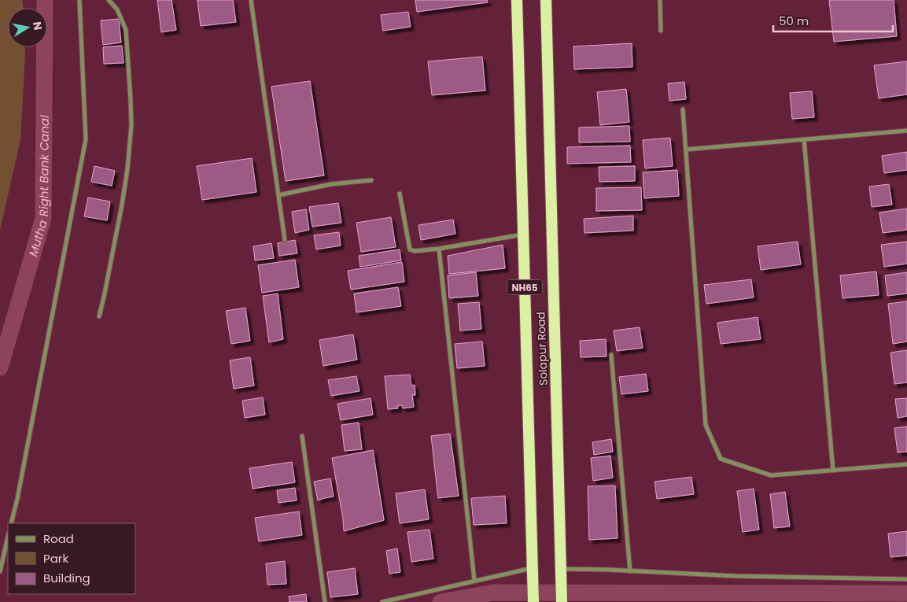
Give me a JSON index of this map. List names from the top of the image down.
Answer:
{
  "streets": {
    "highway": ["NH65", "Solapur Road"]
  },
  "water": ["Mutha Right Bank Canal"],
  "legend": ["Road", "Park", "Building"],
  "scale_bar": "50 m",
  "north": "right"
}
